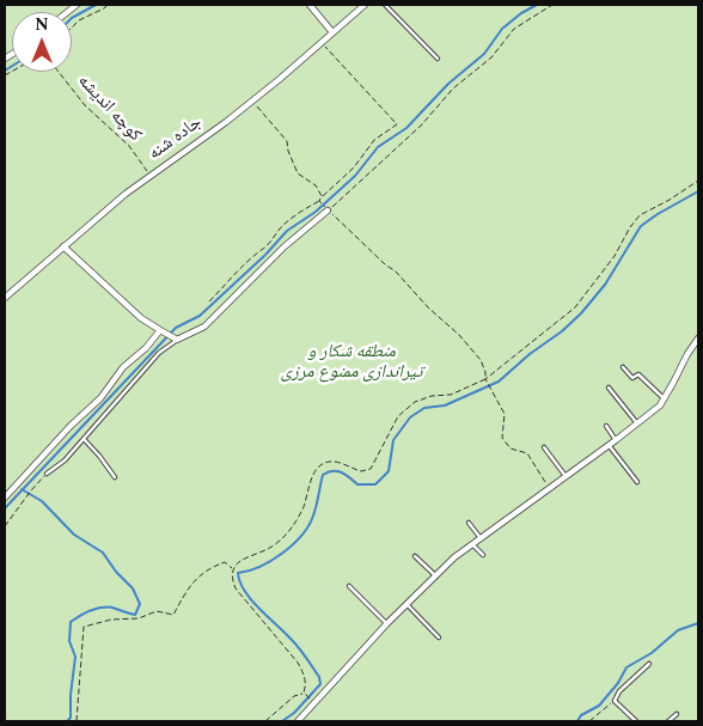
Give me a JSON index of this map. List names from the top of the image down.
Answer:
{
  "streets": {
    "street": ["جاده شنه"],
    "path": ["کوچه اندیشه"]
  },
  "crossings": [
    ["کوچه اندیشه", "جاده شنه"]
  ],
  "parks": ["منطقه شکار و تیراندازی ممنوع مرزی"],
  "north": "top"
}
